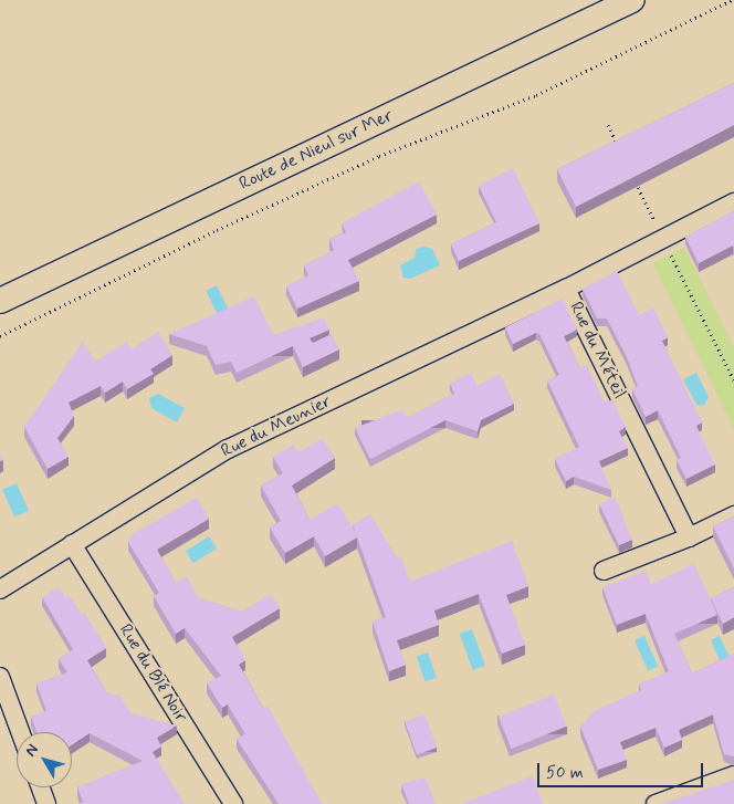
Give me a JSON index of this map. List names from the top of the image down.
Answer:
{
  "streets": {
    "street": [
      "Route de Nieul sur Mer",
      "Rue du Méteil",
      "Rue du Meunier",
      "Rue du Blé Noir"
    ]
  },
  "crossings": [
    ["Rue du Méteil", "Rue du Meunier"],
    ["Rue du Meunier", "Rue du Blé Noir"]
  ],
  "scale_bar": "50 m",
  "north": "top left"
}
